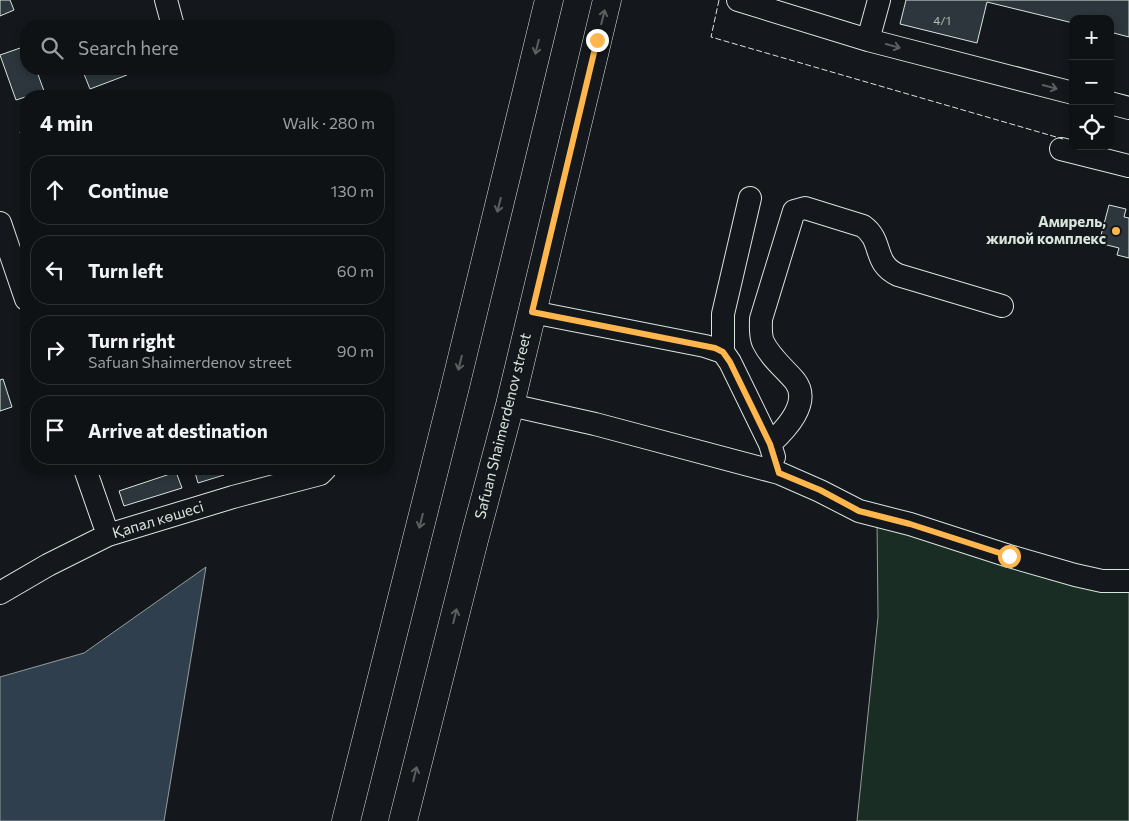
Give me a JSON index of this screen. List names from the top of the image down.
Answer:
{
  "streets": {
    "main road": ["Safuan Shaimerdenov street"],
    "street": ["Қапал көшесі"]
  },
  "places": ["Амирель, жилой комплекс"],
  "house_numbers": ["4/1"],
  "page": {
    "map_buttons": ["+", "−"],
    "search": "Search here",
    "heading": ["4 min", "Walk · 280 m"],
    "list": [
      ["Continue", "130 m"],
      ["Turn left", "60 m"],
      ["Turn right", "Safuan Shaimerdenov street", "90 m"],
      "Arrive at destination"
    ]
  }
}
